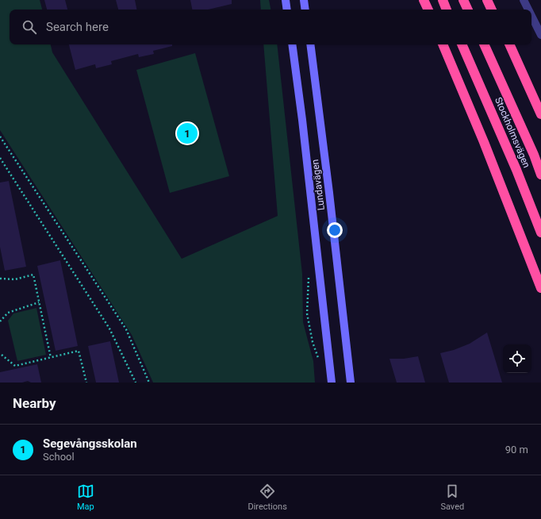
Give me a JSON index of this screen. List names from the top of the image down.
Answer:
{
  "streets": {
    "highway": ["Stockholmsvägen"],
    "main road": ["Lundavägen"]
  },
  "page": {
    "search": "Search here",
    "pins": "1",
    "heading": "Nearby",
    "list": [
      {
        "mark": "1",
        "name": "Segevångsskolan",
        "note": "School",
        "value": "90 m"
      }
    ],
    "nav": ["Map", "Directions", "Saved"]
  }
}
